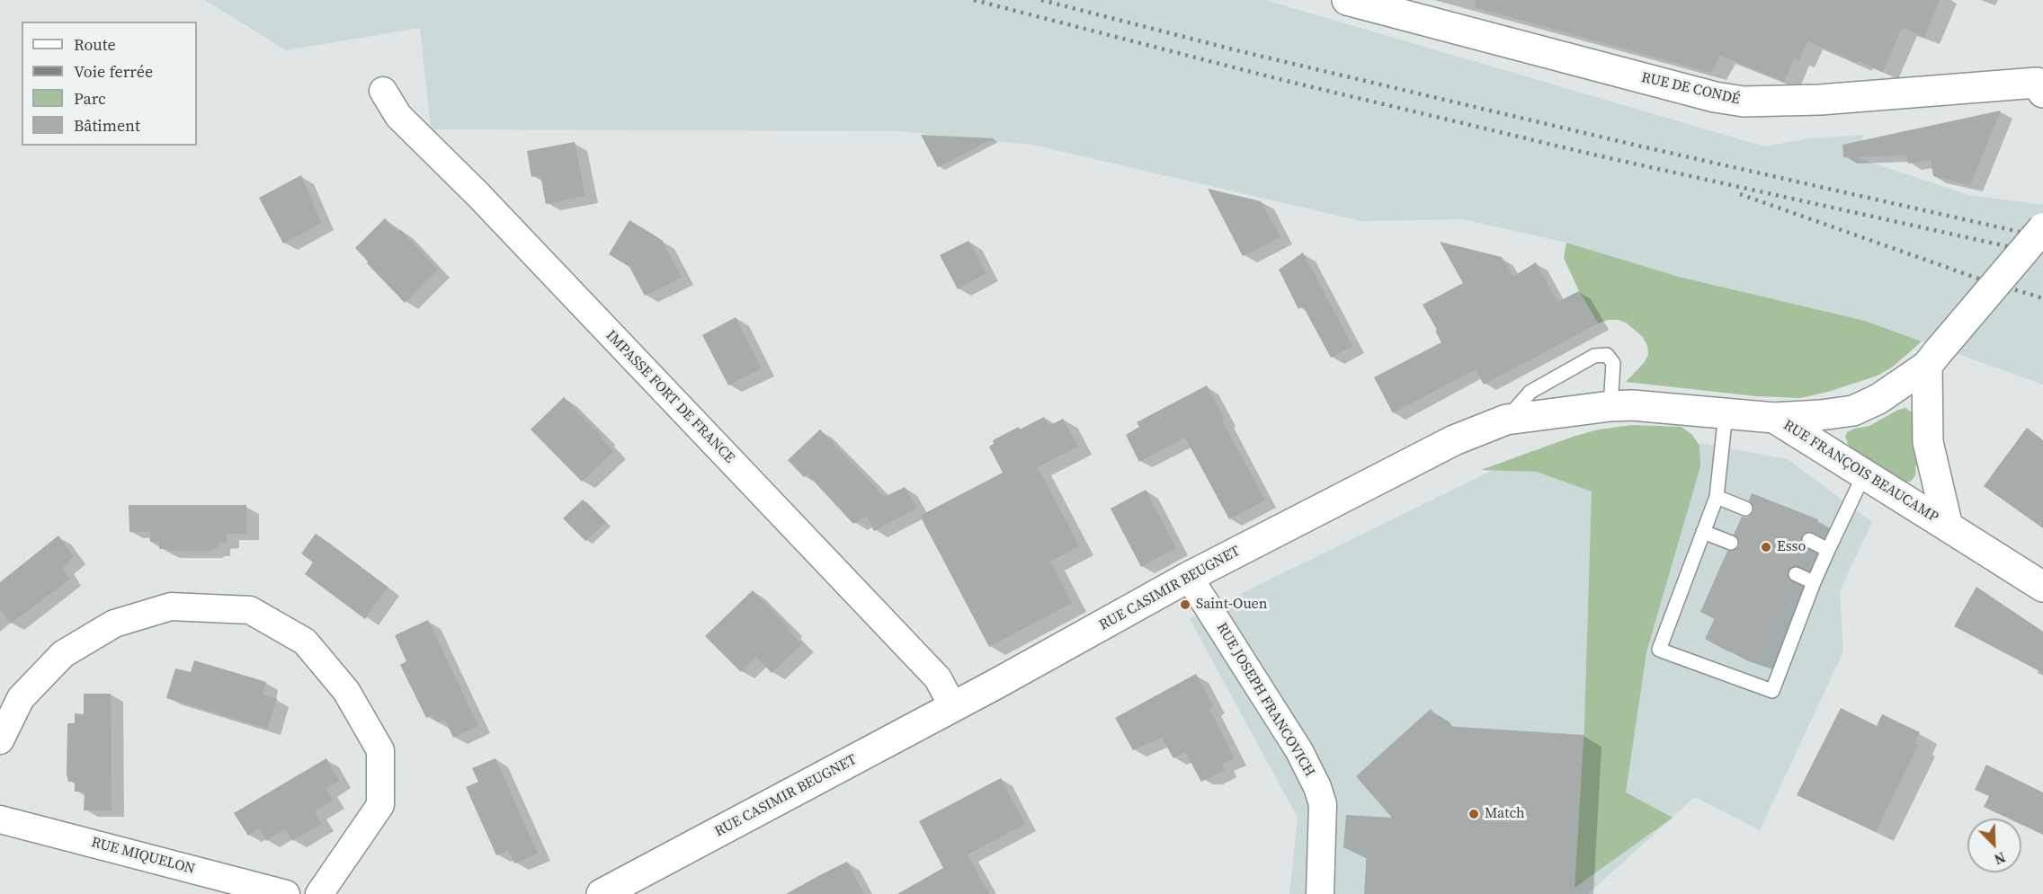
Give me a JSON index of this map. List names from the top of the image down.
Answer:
{
  "streets": {
    "main road": ["RUE DE CONDÉ", "RUE FRANÇOIS BEAUCAMP", "RUE CASIMIR BEUGNET"],
    "street": ["IMPASSE FORT DE FRANCE", "RUE JOSEPH FRANCOVICH", "RUE MIQUELON"]
  },
  "crossings": [
    ["IMPASSE FORT DE FRANCE", "RUE CASIMIR BEUGNET"],
    ["RUE FRANÇOIS BEAUCAMP", "RUE CASIMIR BEUGNET"],
    ["RUE CASIMIR BEUGNET", "RUE JOSEPH FRANCOVICH"]
  ],
  "places": ["Esso", "Saint-Ouen", "Match"],
  "legend": [
    "Route",
    "Voie ferrée",
    "Parc",
    "Bâtiment"
  ],
  "north": "bottom right"
}
